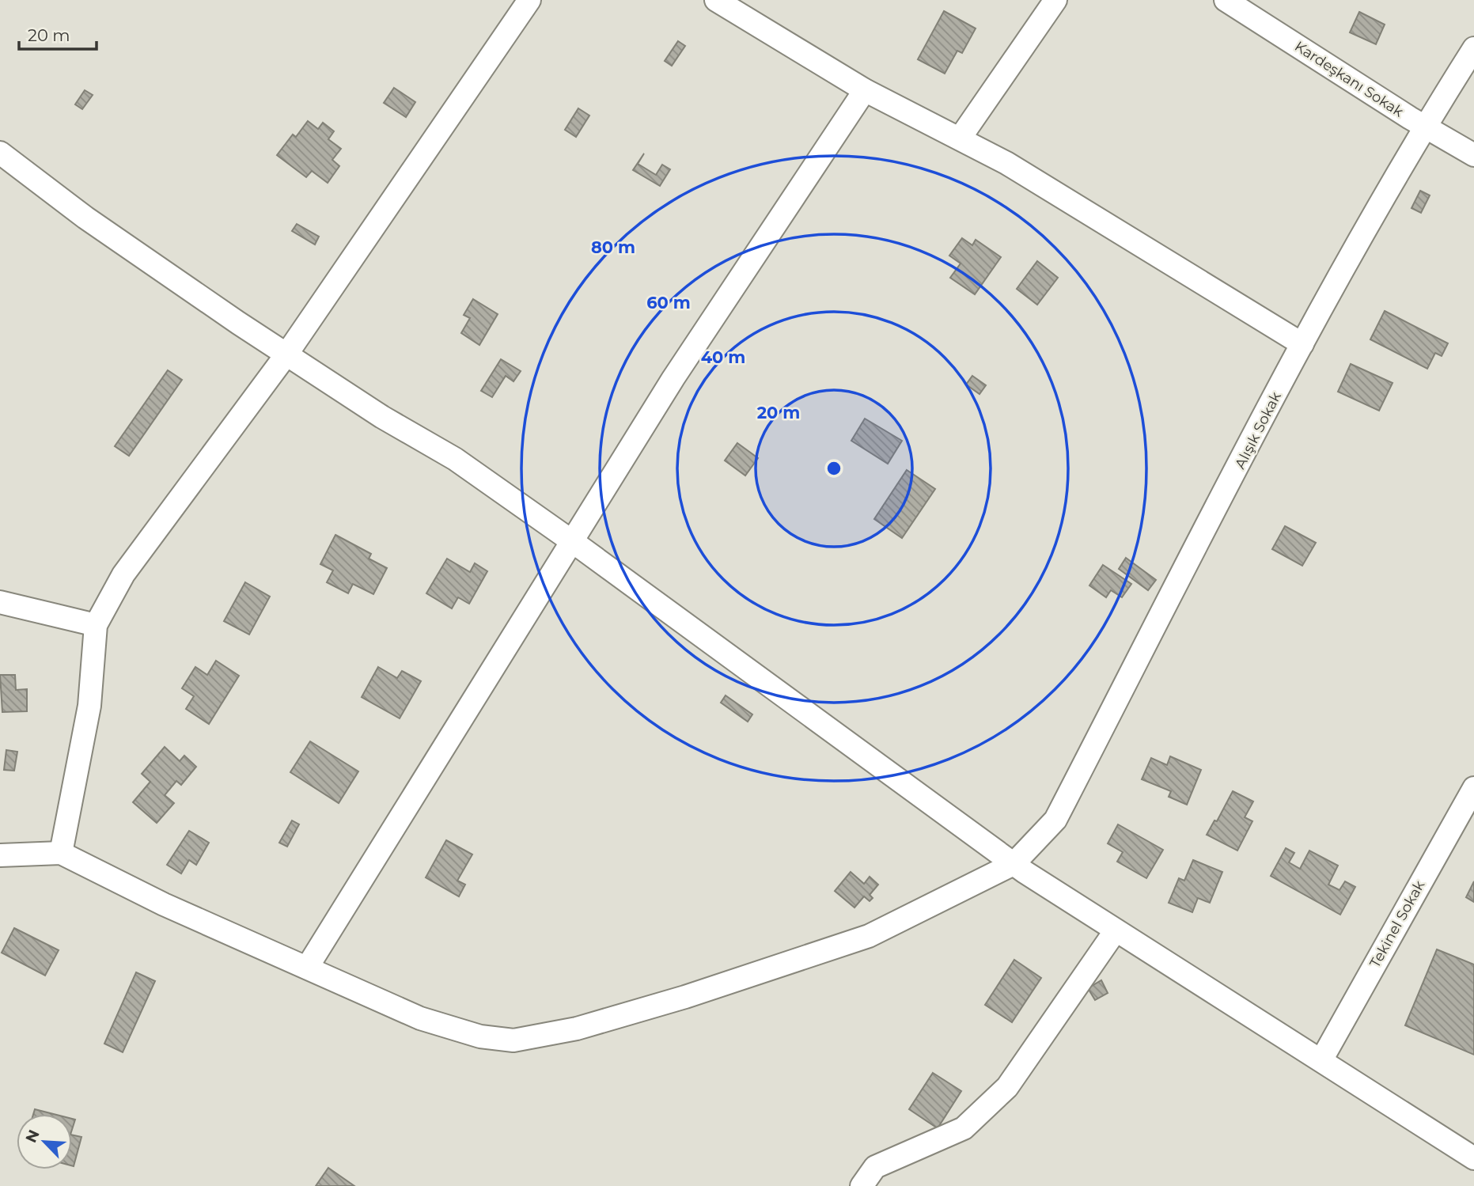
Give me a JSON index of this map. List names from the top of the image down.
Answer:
{
  "streets": {
    "street": ["Kardeşkanı Sokak", "Alışık Sokak", "Tekinel Sokak"]
  },
  "crossings": [
    ["Kardeşkanı Sokak", "Alışık Sokak"]
  ],
  "scale_bar": "20 m",
  "north": "top left",
  "rings": [
    "80 m",
    "60 m",
    "40 m",
    "20 m"
  ]
}
